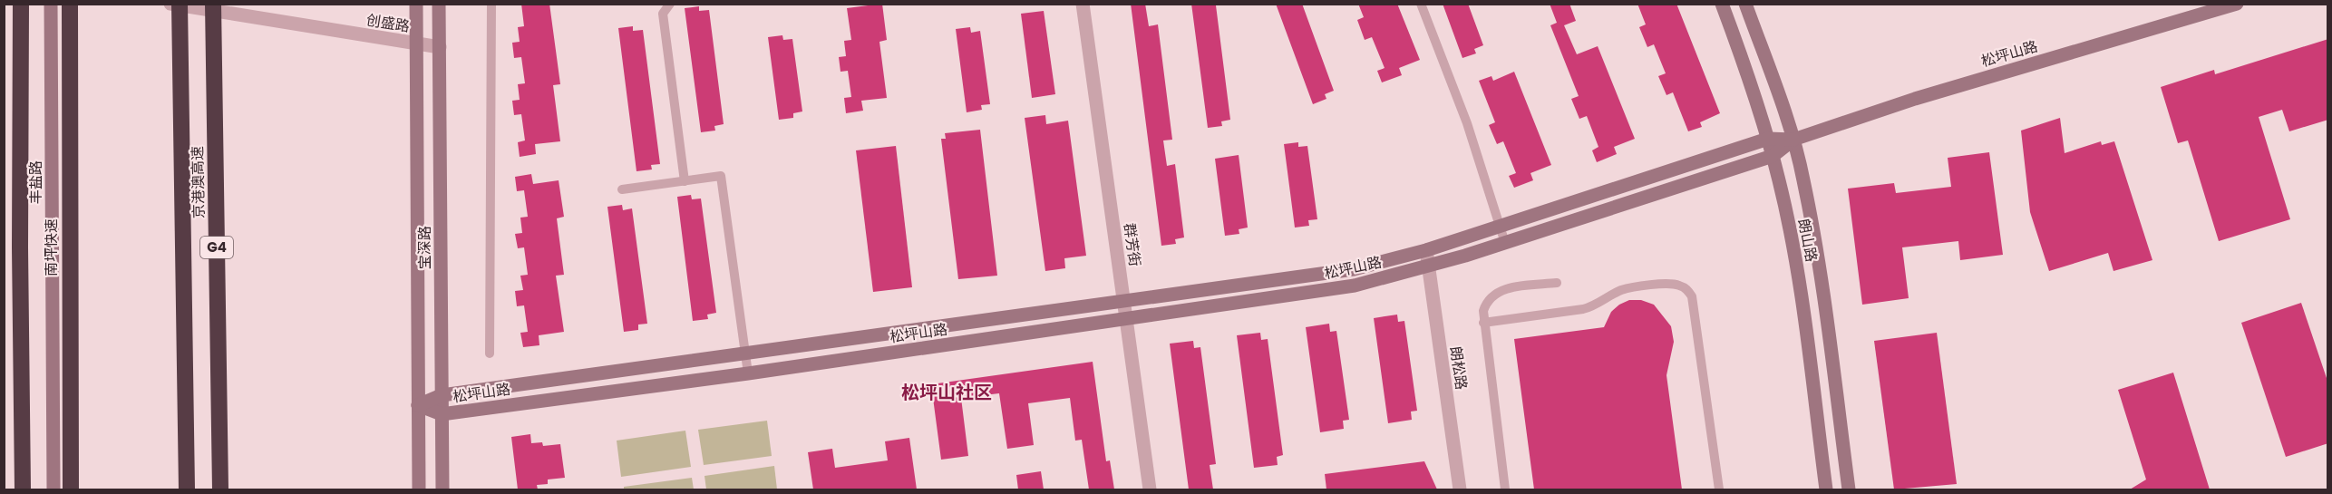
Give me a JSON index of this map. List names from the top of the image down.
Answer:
{
  "streets": {
    "highway": ["京港澳高速", "南坪快速", "G4"],
    "street": [
      "创盛路",
      "松坪山路",
      "丰盐路",
      "朗山路",
      "群芳街",
      "宝深路",
      "朗松路"
    ]
  },
  "crossings": [
    ["创盛路", "宝深路"],
    ["松坪山路", "朗山路"],
    ["松坪山路", "群芳街"],
    ["松坪山路", "宝深路"],
    ["松坪山路", "朗松路"]
  ],
  "districts": ["松坪山社区"]
}
